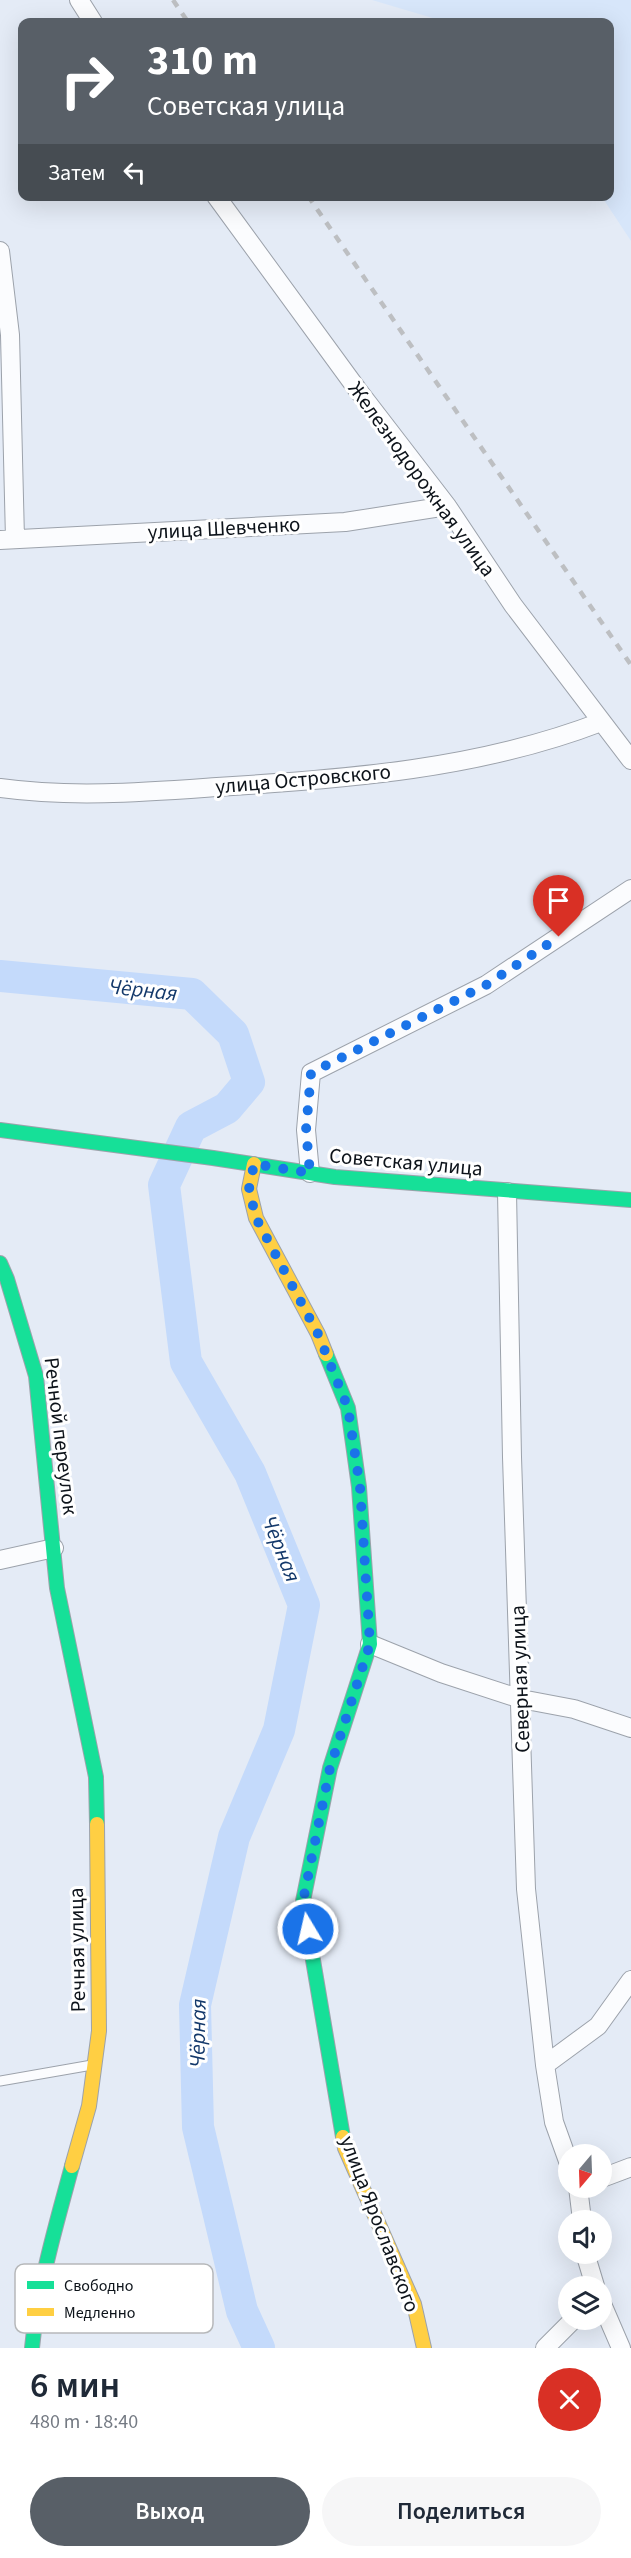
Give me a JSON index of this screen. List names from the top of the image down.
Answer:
{
  "streets": {
    "street": [
      "Железнодорожная улица",
      "улица Шевченко",
      "улица Островского",
      "Советская улица",
      "Речной переулок",
      "Северная улица",
      "Речная улица",
      "улица Ярославского"
    ]
  },
  "crossings": [
    ["Железнодорожная улица", "улица Шевченко"],
    ["Железнодорожная улица", "улица Островского"],
    ["Советская улица", "Северная улица"],
    ["Советская улица", "улица Ярославского"],
    ["Речной переулок", "Речная улица"]
  ],
  "water": ["Чёрная"],
  "legend": ["Свободно", "Медленно"],
  "north": "bottom",
  "page": {
    "turn": ["310 m", "Советская улица"],
    "then": "Затем",
    "heading": ["6 мин", "480 m · 18:40"],
    "buttons": ["Выход", "Поделиться"]
  }
}
